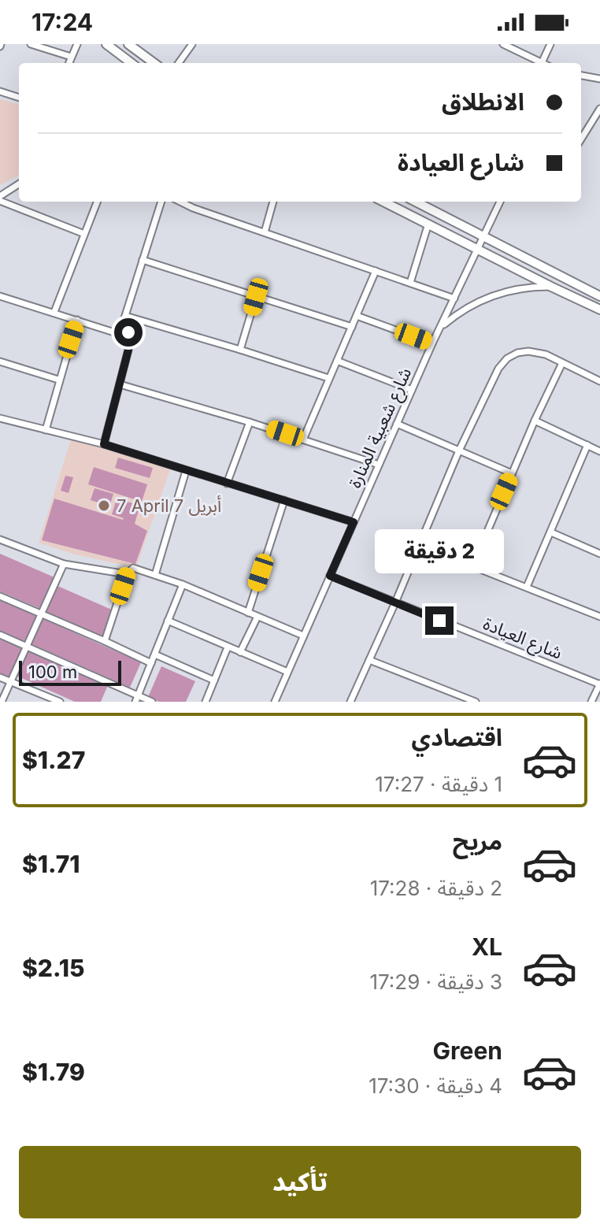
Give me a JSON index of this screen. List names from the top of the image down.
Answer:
{
  "streets": {
    "street": ["شارع شعبية المنارة", "شارع العيادة"]
  },
  "crossings": [
    ["شارع شعبية المنارة", "شارع العيادة"]
  ],
  "places": ["7 April 7 أبريل"],
  "scale_bar": "100 m",
  "page": {
    "status": "17:24",
    "banner": ["الانطلاق", "شارع العيادة"],
    "bubble": "2 دقيقة",
    "scale": "100 m",
    "list": [
      {
        "name": "اقتصادي",
        "note": "1 دقيقة · 17:27",
        "value": "$1.27"
      },
      {
        "name": "مريح",
        "note": "2 دقيقة · 17:28",
        "value": "$1.71"
      },
      {
        "name": "XL",
        "note": "3 دقيقة · 17:29",
        "value": "$2.15"
      },
      {
        "name": "Green",
        "note": "4 دقيقة · 17:30",
        "value": "$1.79"
      }
    ],
    "buttons": "تأكيد"
  }
}
